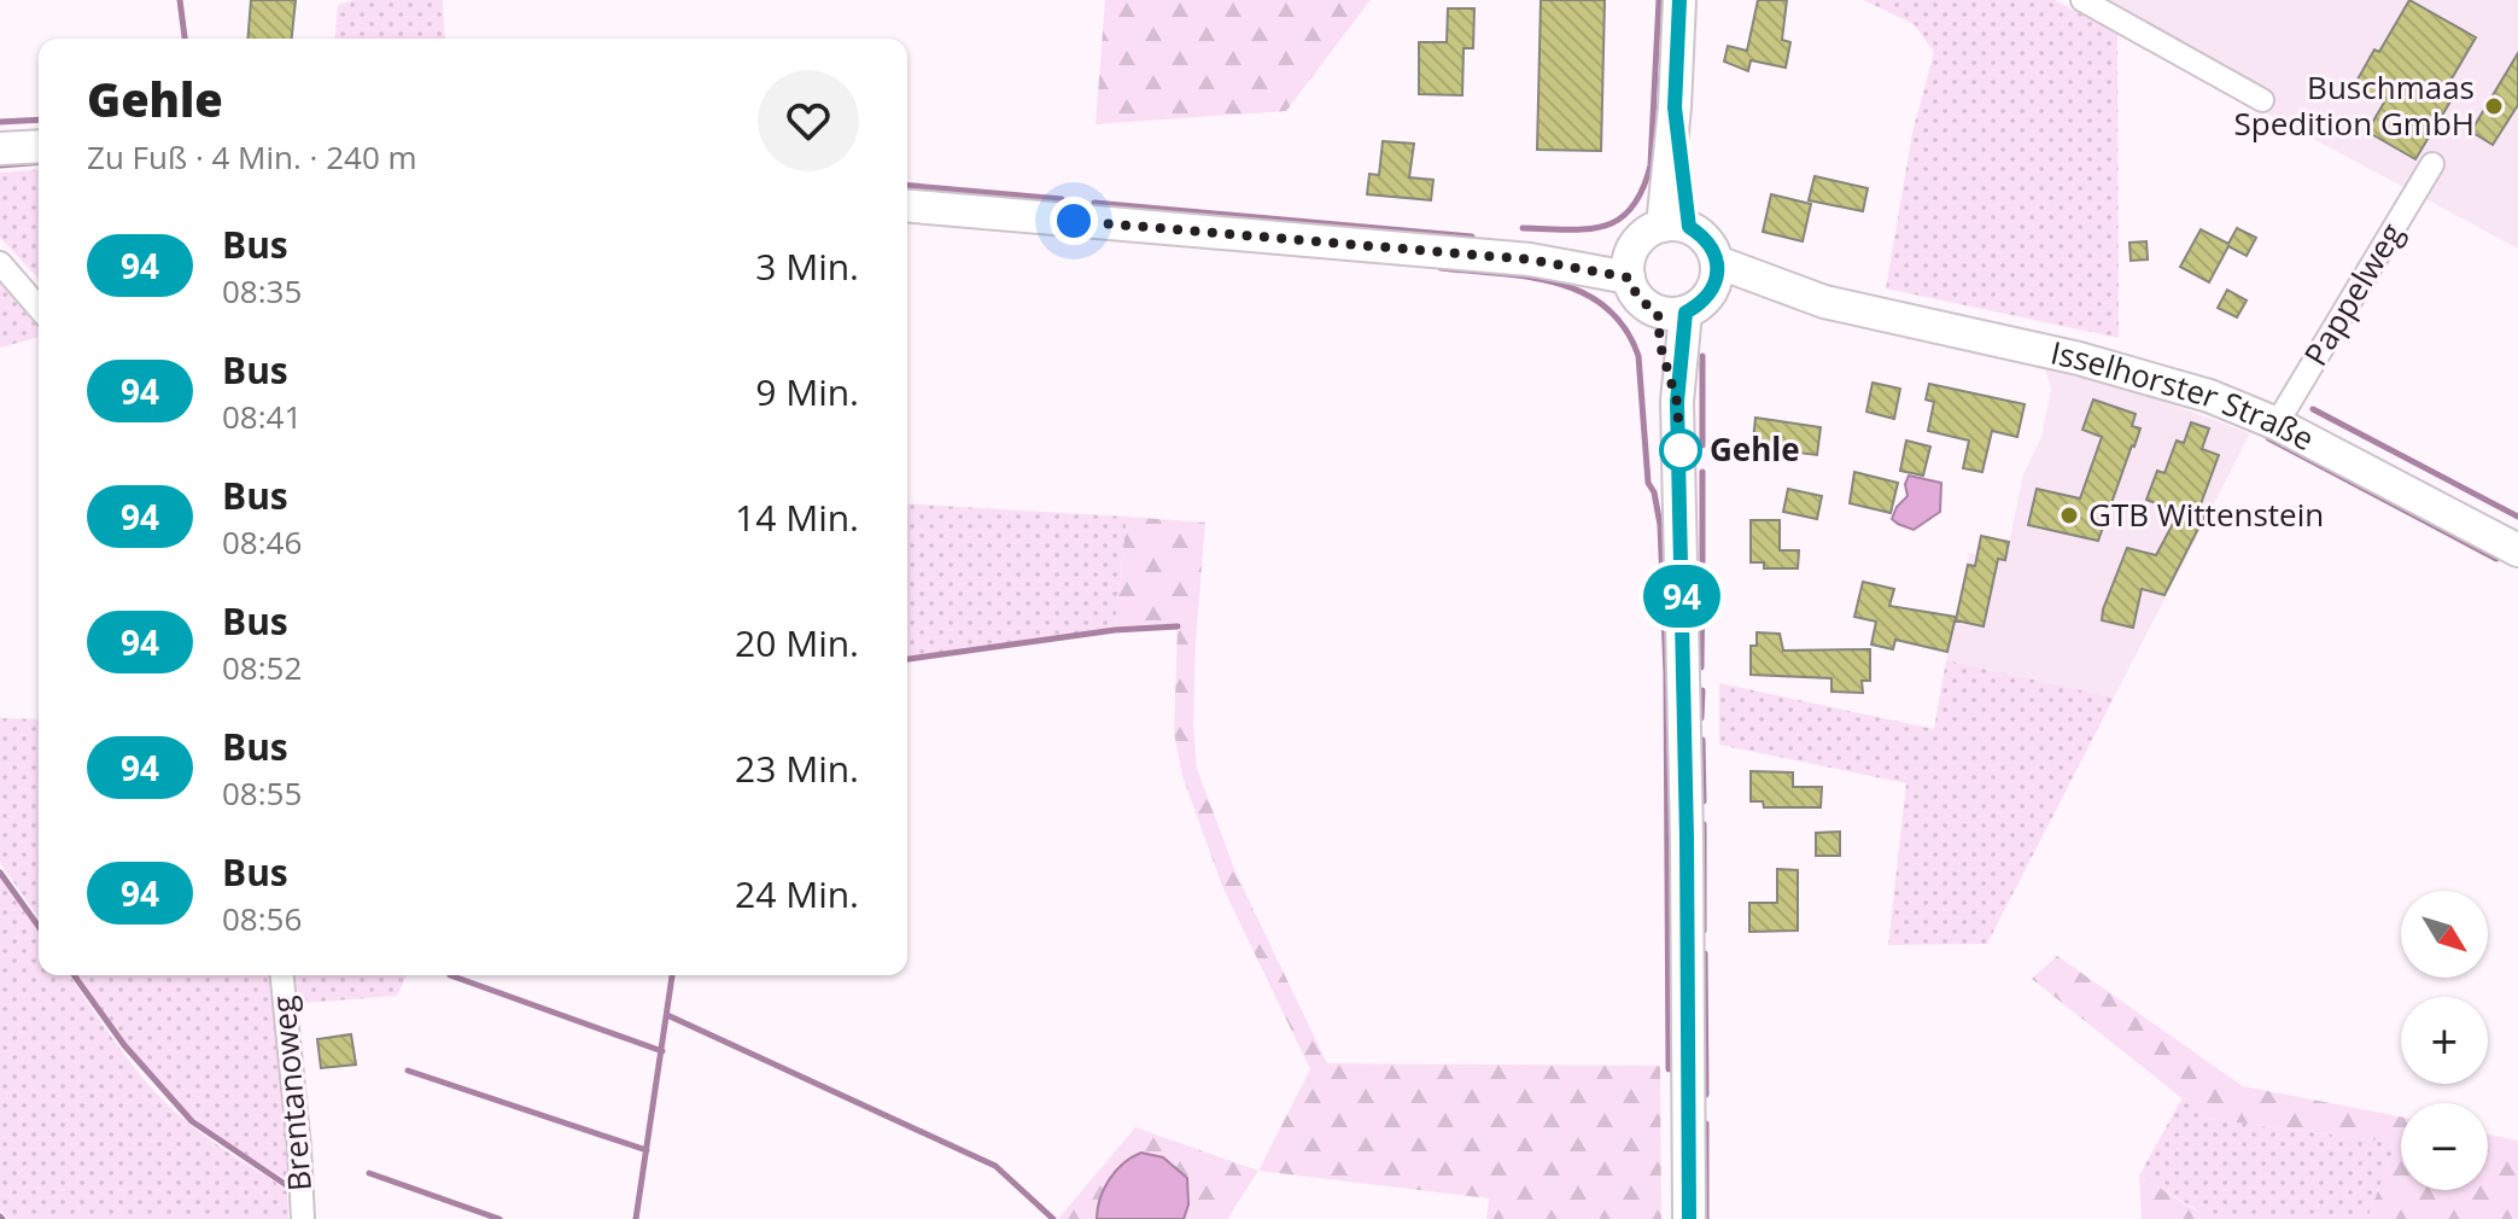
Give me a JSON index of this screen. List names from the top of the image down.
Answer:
{
  "streets": {
    "street": ["Pappelweg", "Isselhorster Straße", "Brentanoweg"]
  },
  "crossings": [
    ["Pappelweg", "Isselhorster Straße"]
  ],
  "places": ["Buschmaas Spedition GmbH", "Gehle", "GTB Wittenstein"],
  "lines": ["bus line 94"],
  "north": "bottom right",
  "page": {
    "on_map": "94",
    "heading": ["Gehle", "Zu Fuß · 4 Min. · 240 m"],
    "list": [
      {
        "mark": "94",
        "name": "Bus",
        "note": "08:35",
        "value": "3 Min."
      },
      {
        "mark": "94",
        "name": "Bus",
        "note": "08:41",
        "value": "9 Min."
      },
      {
        "mark": "94",
        "name": "Bus",
        "note": "08:46",
        "value": "14 Min."
      },
      {
        "mark": "94",
        "name": "Bus",
        "note": "08:52",
        "value": "20 Min."
      },
      {
        "mark": "94",
        "name": "Bus",
        "note": "08:55",
        "value": "23 Min."
      },
      {
        "mark": "94",
        "name": "Bus",
        "note": "08:56",
        "value": "24 Min."
      }
    ],
    "map_buttons": ["+", "−"]
  }
}
